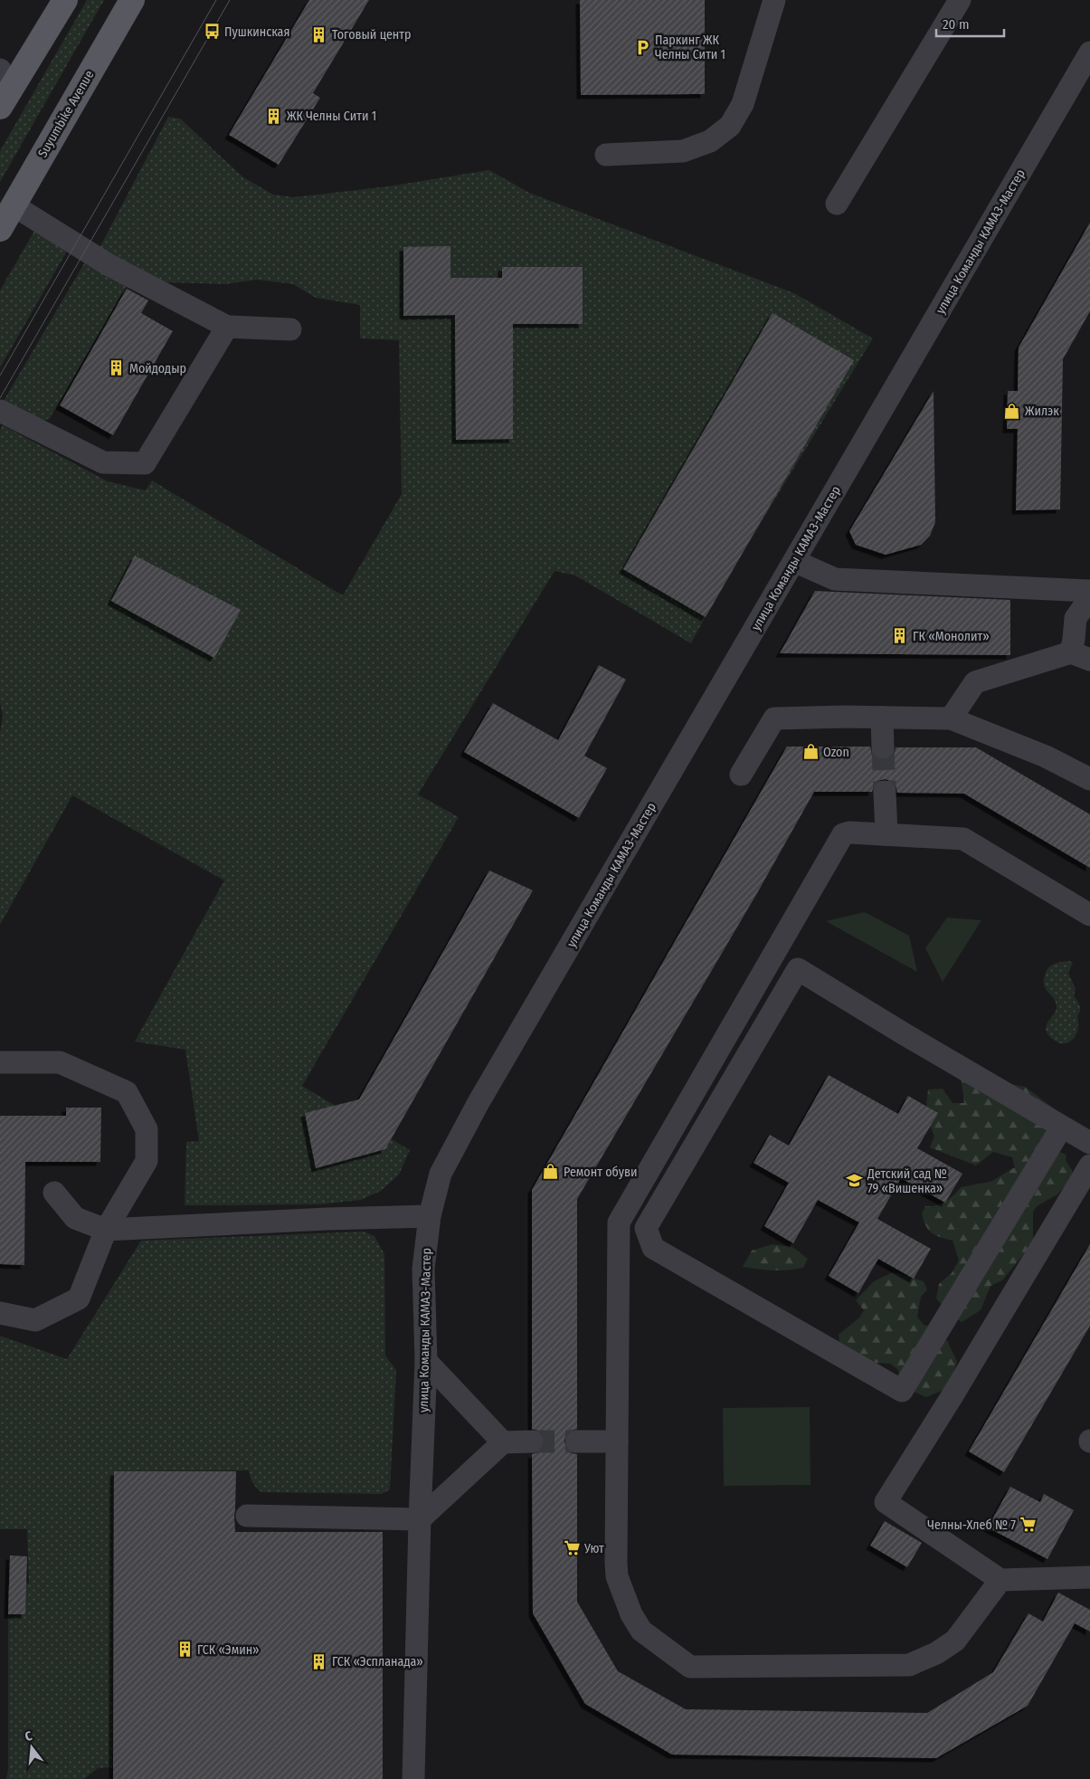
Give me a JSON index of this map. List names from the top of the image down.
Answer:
{
  "streets": {
    "main road": ["Suyumbike Avenue"],
    "street": ["улица Команды КАМАЗ-Мастер"]
  },
  "places": {
    "bus stop": ["Пушкинская"],
    "building": [
      "Тоговый центр",
      "ЖК Челны Сити 1",
      "Мойдодыр",
      "ГК «Монолит»",
      "ГСК «Эмин»",
      "ГСК «Эспланада»"
    ],
    "parking": ["Паркинг ЖК Челны Сити 1"],
    "shop": ["Жилэк", "Ozon", "Ремонт обуви"],
    "school or university": ["Детский сад № 79 «Вишенка»"],
    "supermarket": ["Челны-Хлеб № 7", "Уют"]
  },
  "scale_bar": "20 m",
  "north": "top"
}
